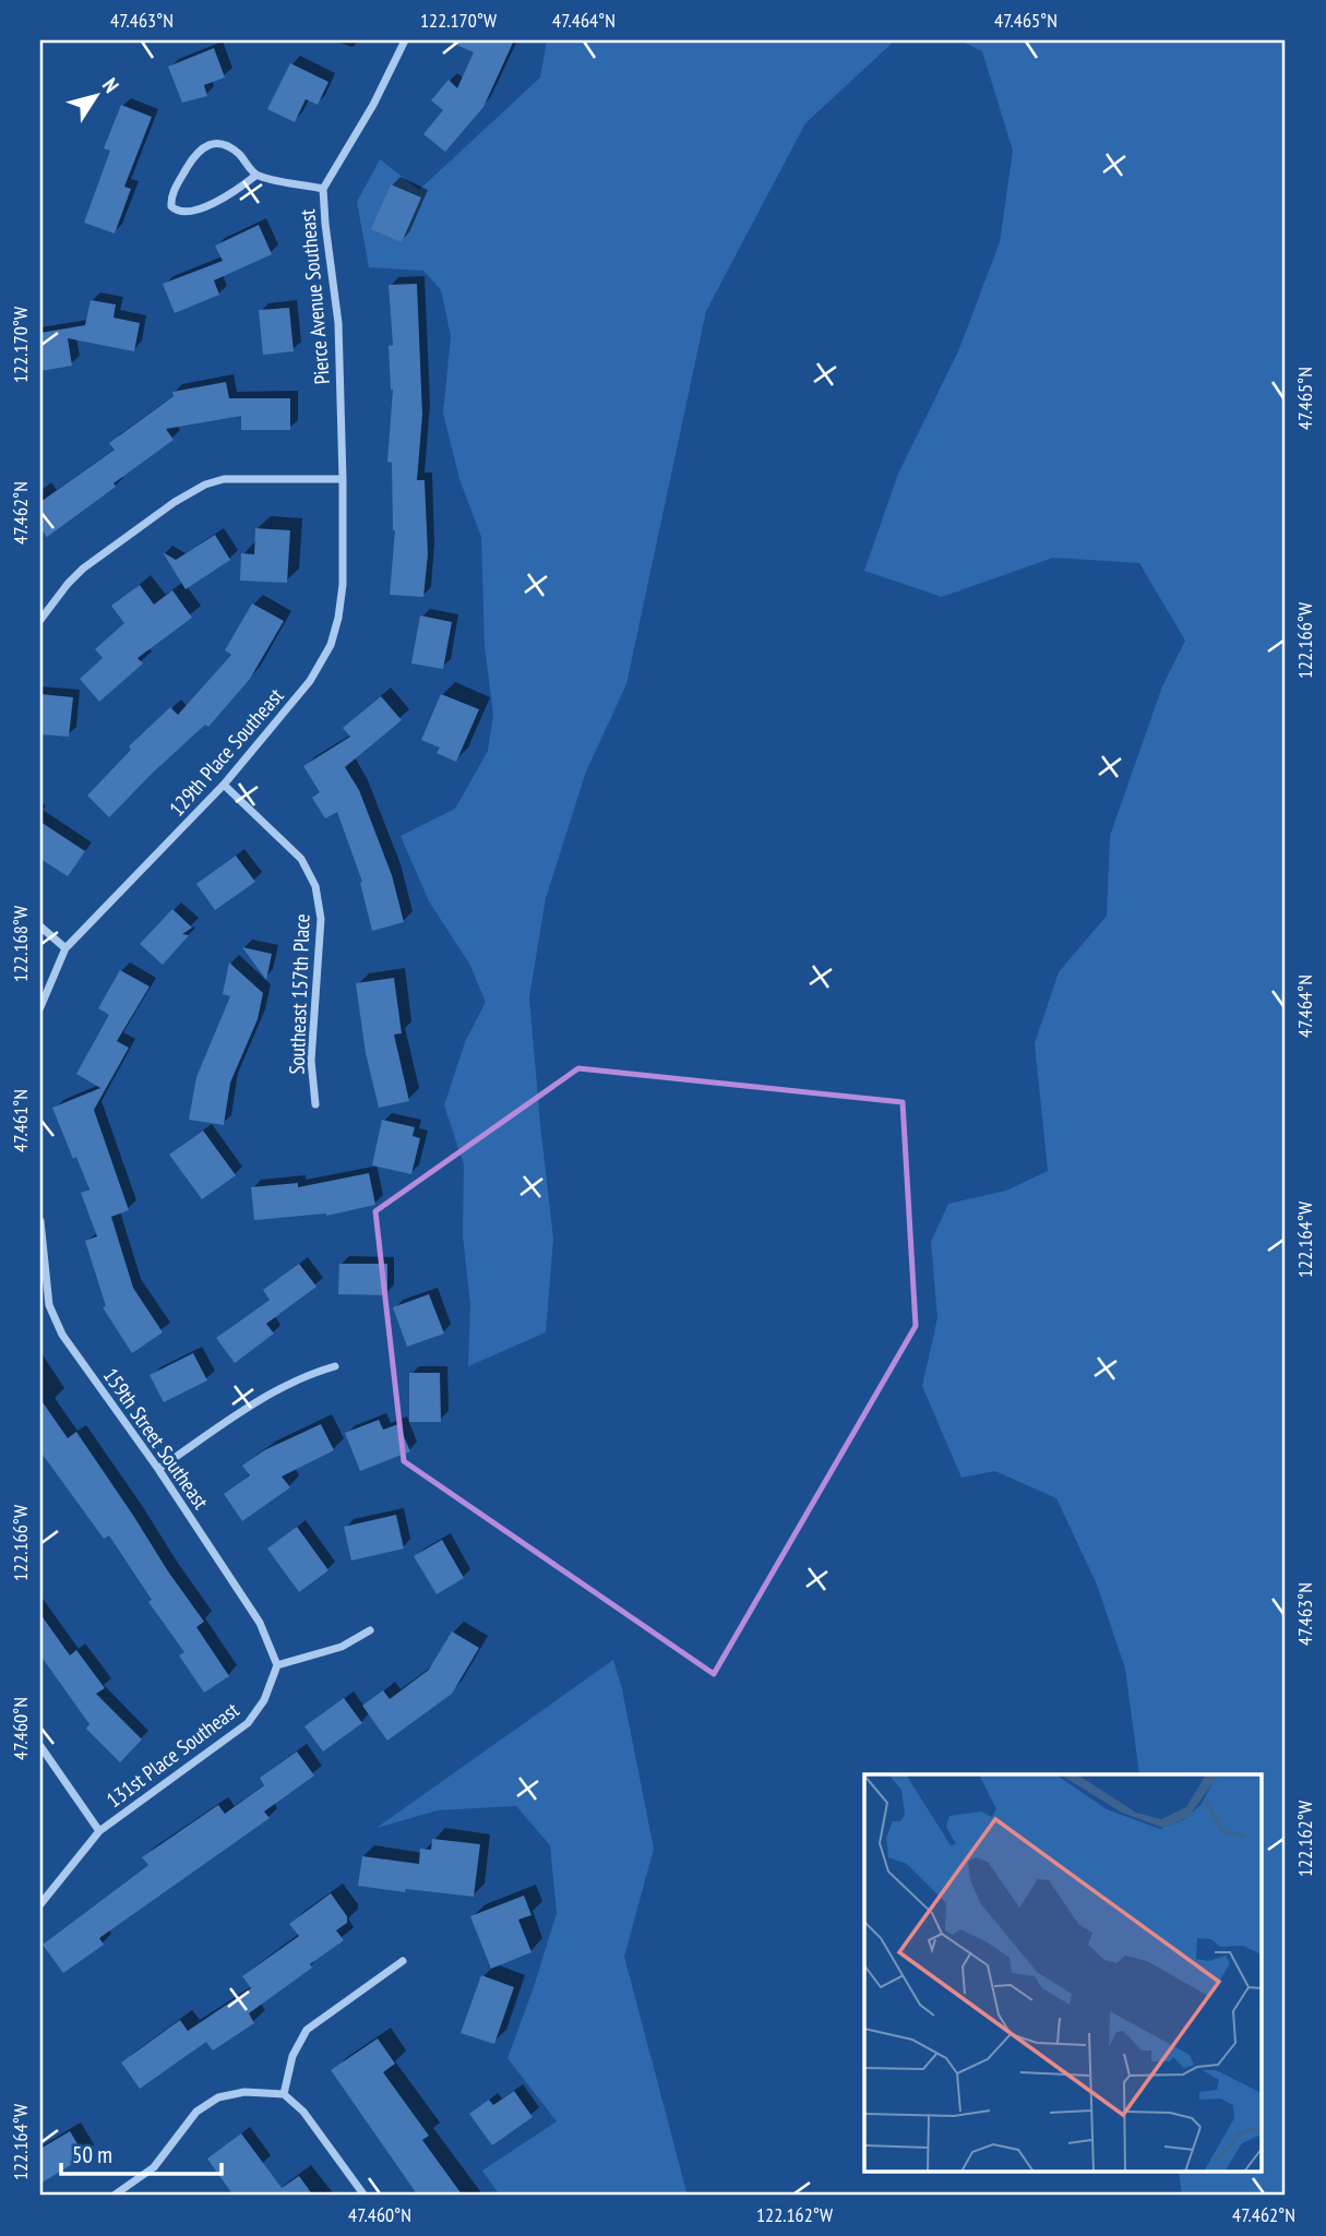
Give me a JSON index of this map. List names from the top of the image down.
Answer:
{
  "streets": {
    "street": [
      "Pierce Avenue Southeast",
      "129th Place Southeast",
      "Southeast 157th Place",
      "159th Street Southeast",
      "131st Place Southeast"
    ]
  },
  "crossings": [
    ["Pierce Avenue Southeast", "129th Place Southeast"],
    ["129th Place Southeast", "Southeast 157th Place"],
    ["159th Street Southeast", "131st Place Southeast"]
  ],
  "scale_bar": "50 m",
  "north": "top right",
  "coordinates": [
    "47.463°N",
    "122.170°W",
    "47.464°N",
    "47.465°N",
    "47.462°N",
    "122.166°W",
    "122.168°W",
    "47.461°N",
    "122.164°W",
    "47.460°N",
    "122.162°W"
  ]
}
